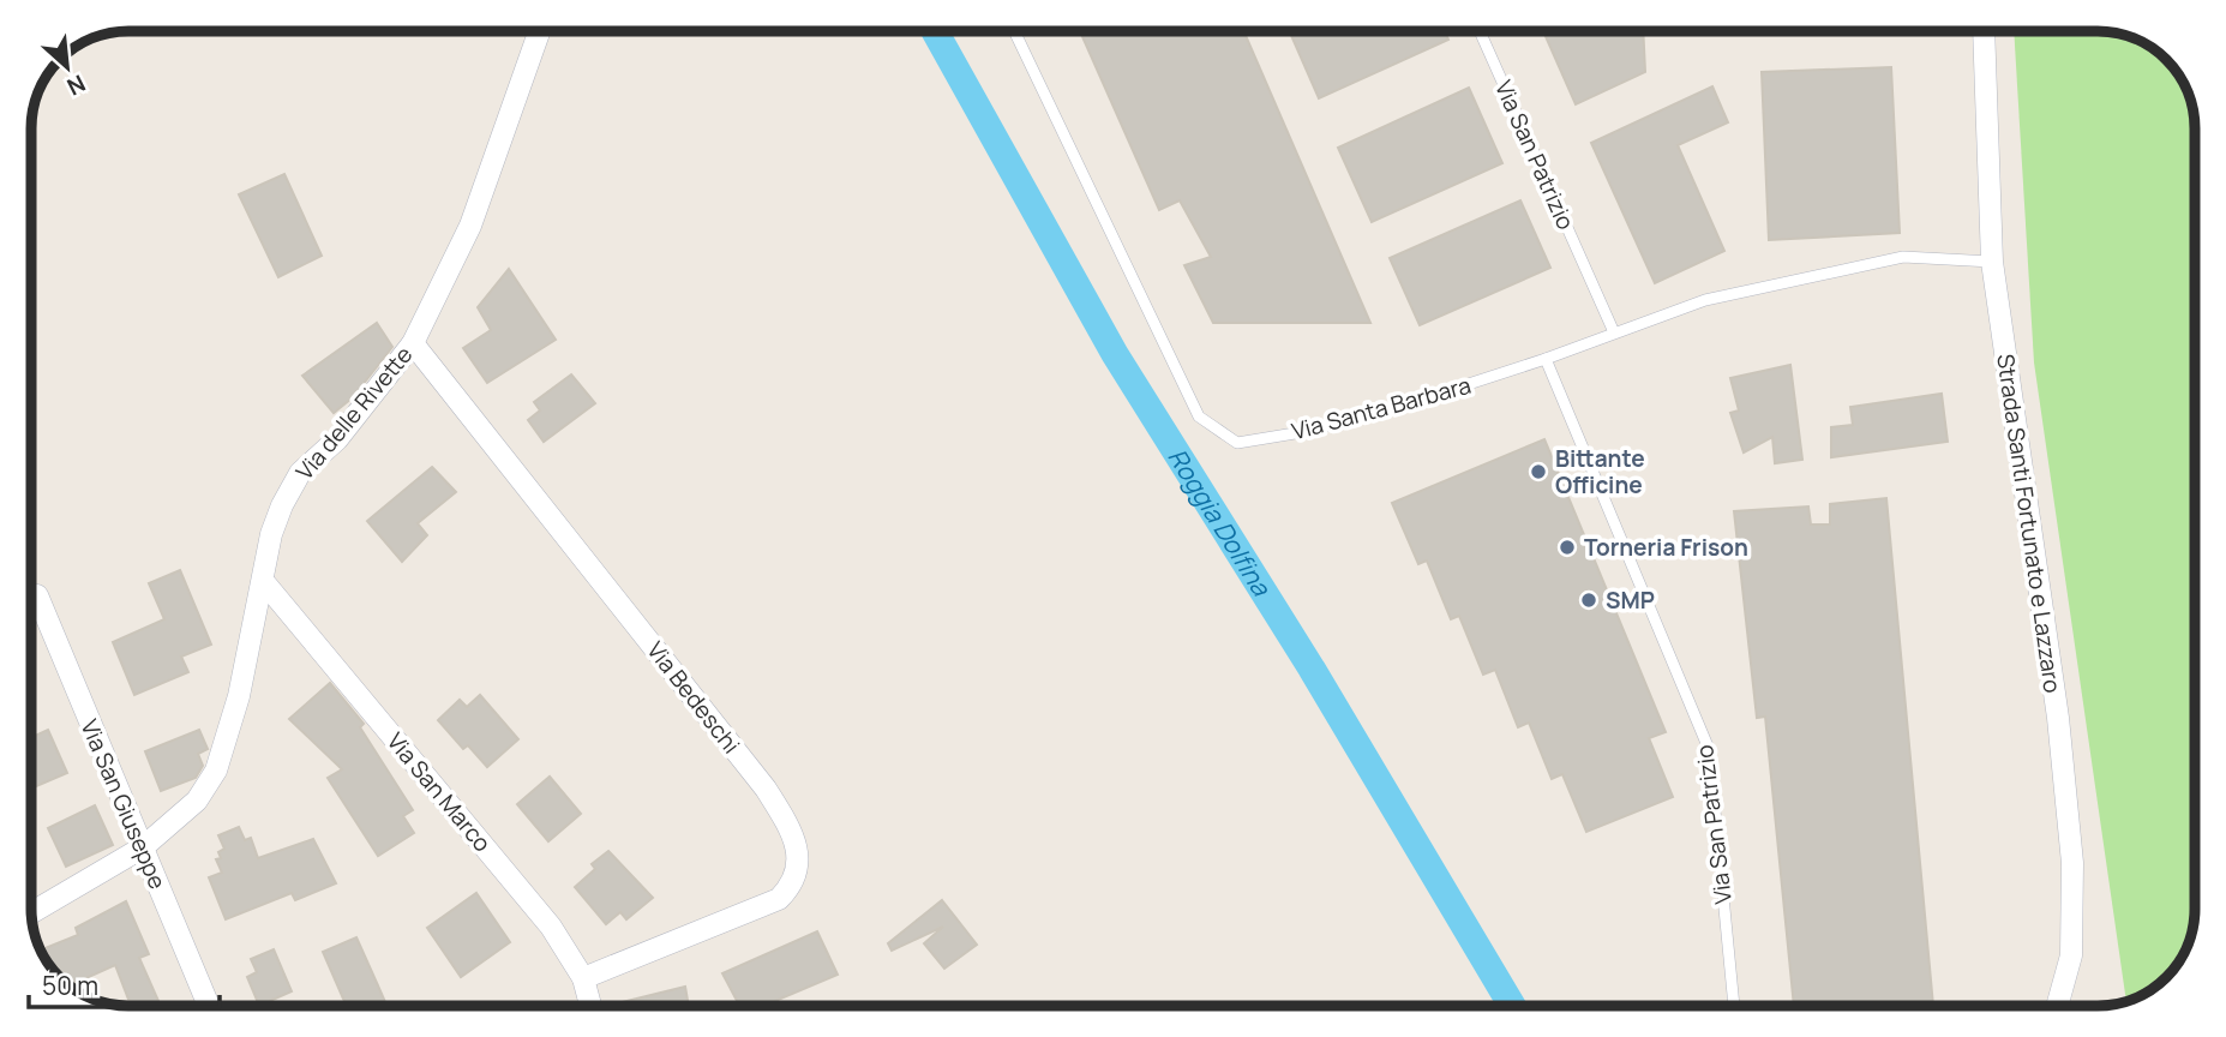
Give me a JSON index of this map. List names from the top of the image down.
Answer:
{
  "streets": {
    "street": [
      "Via delle Rivette",
      "Strada Santi Fortunato e Lazzaro",
      "Via Bedeschi",
      "Via San Marco",
      "Via San Giuseppe"
    ],
    "lane": ["Via San Patrizio", "Via Santa Barbara"]
  },
  "crossings": [
    ["Via San Patrizio", "Via Santa Barbara"],
    ["Via Santa Barbara", "Strada Santi Fortunato e Lazzaro"],
    ["Via delle Rivette", "Via Bedeschi"],
    ["Via delle Rivette", "Via San Marco"],
    ["Via delle Rivette", "Via San Giuseppe"],
    ["Via Bedeschi", "Via San Marco"]
  ],
  "water": ["Roggia Dolfina"],
  "places": ["Bittante Officine", "Torneria Frison", "SMP"],
  "scale_bar": "50 m",
  "north": "bottom right"
}
